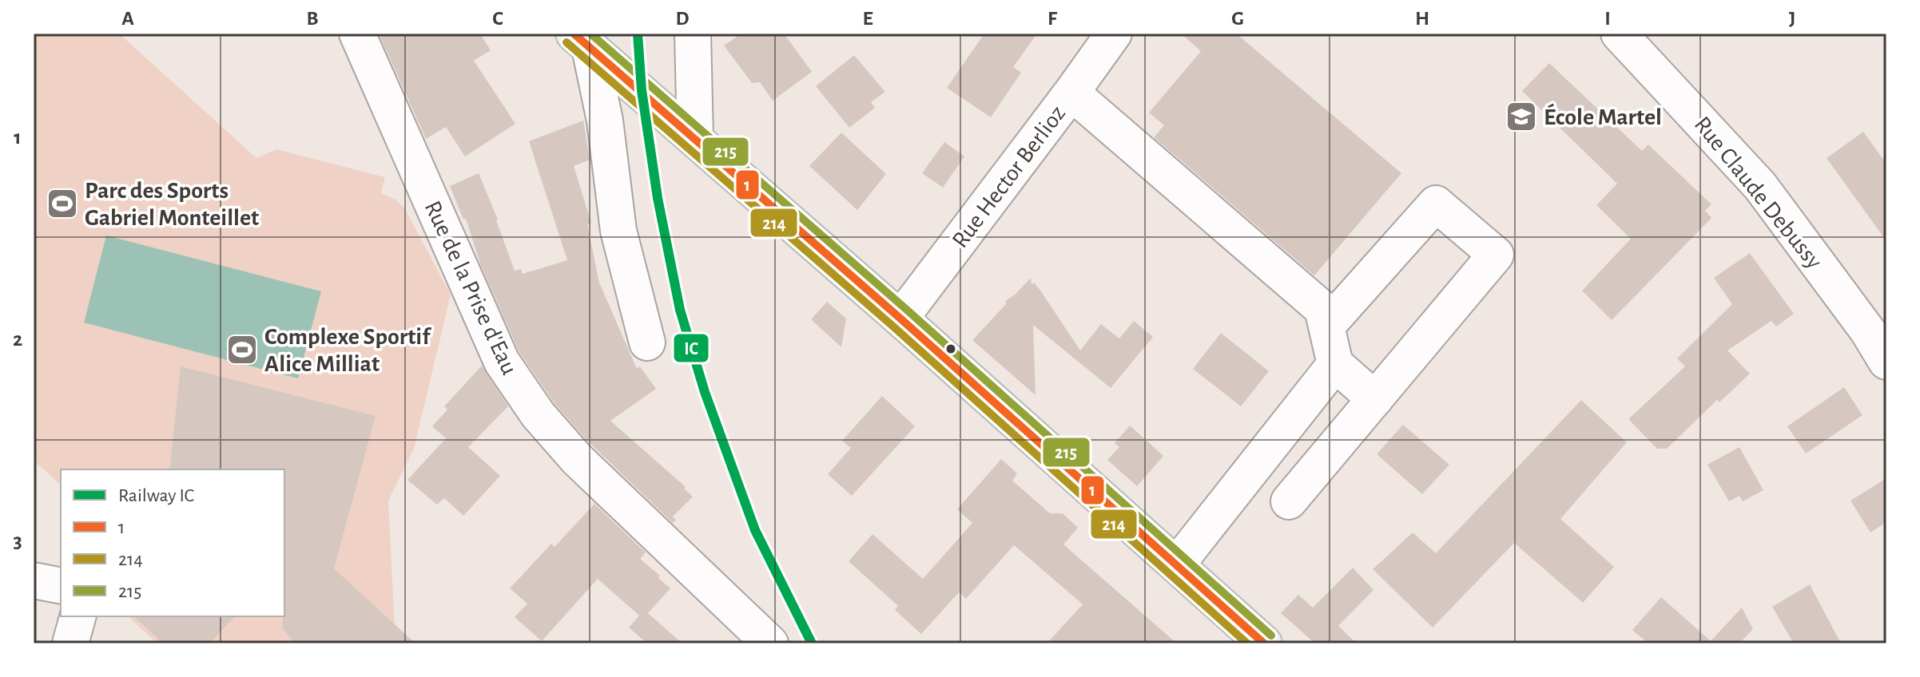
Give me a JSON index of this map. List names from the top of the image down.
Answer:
{
  "streets": {
    "street": ["Rue Hector Berlioz", "Rue Claude Debussy", "Rue de la Prise d'Eau"]
  },
  "places": {
    "school or university": ["École Martel"],
    "sports": ["Parc des Sports Gabriel Monteillet", "Complexe Sportif Alice Milliat"]
  },
  "lines": [
    "rail line IC",
    "transit line 1",
    "transit line 215",
    "transit line 214"
  ],
  "legend": [
    "Railway IC",
    "1",
    "214",
    "215"
  ],
  "grid": {
    "columns": [
      "A",
      "B",
      "C",
      "D",
      "E",
      "F",
      "G",
      "H",
      "I",
      "J"
    ],
    "rows": ["1", "2", "3"]
  }
}
